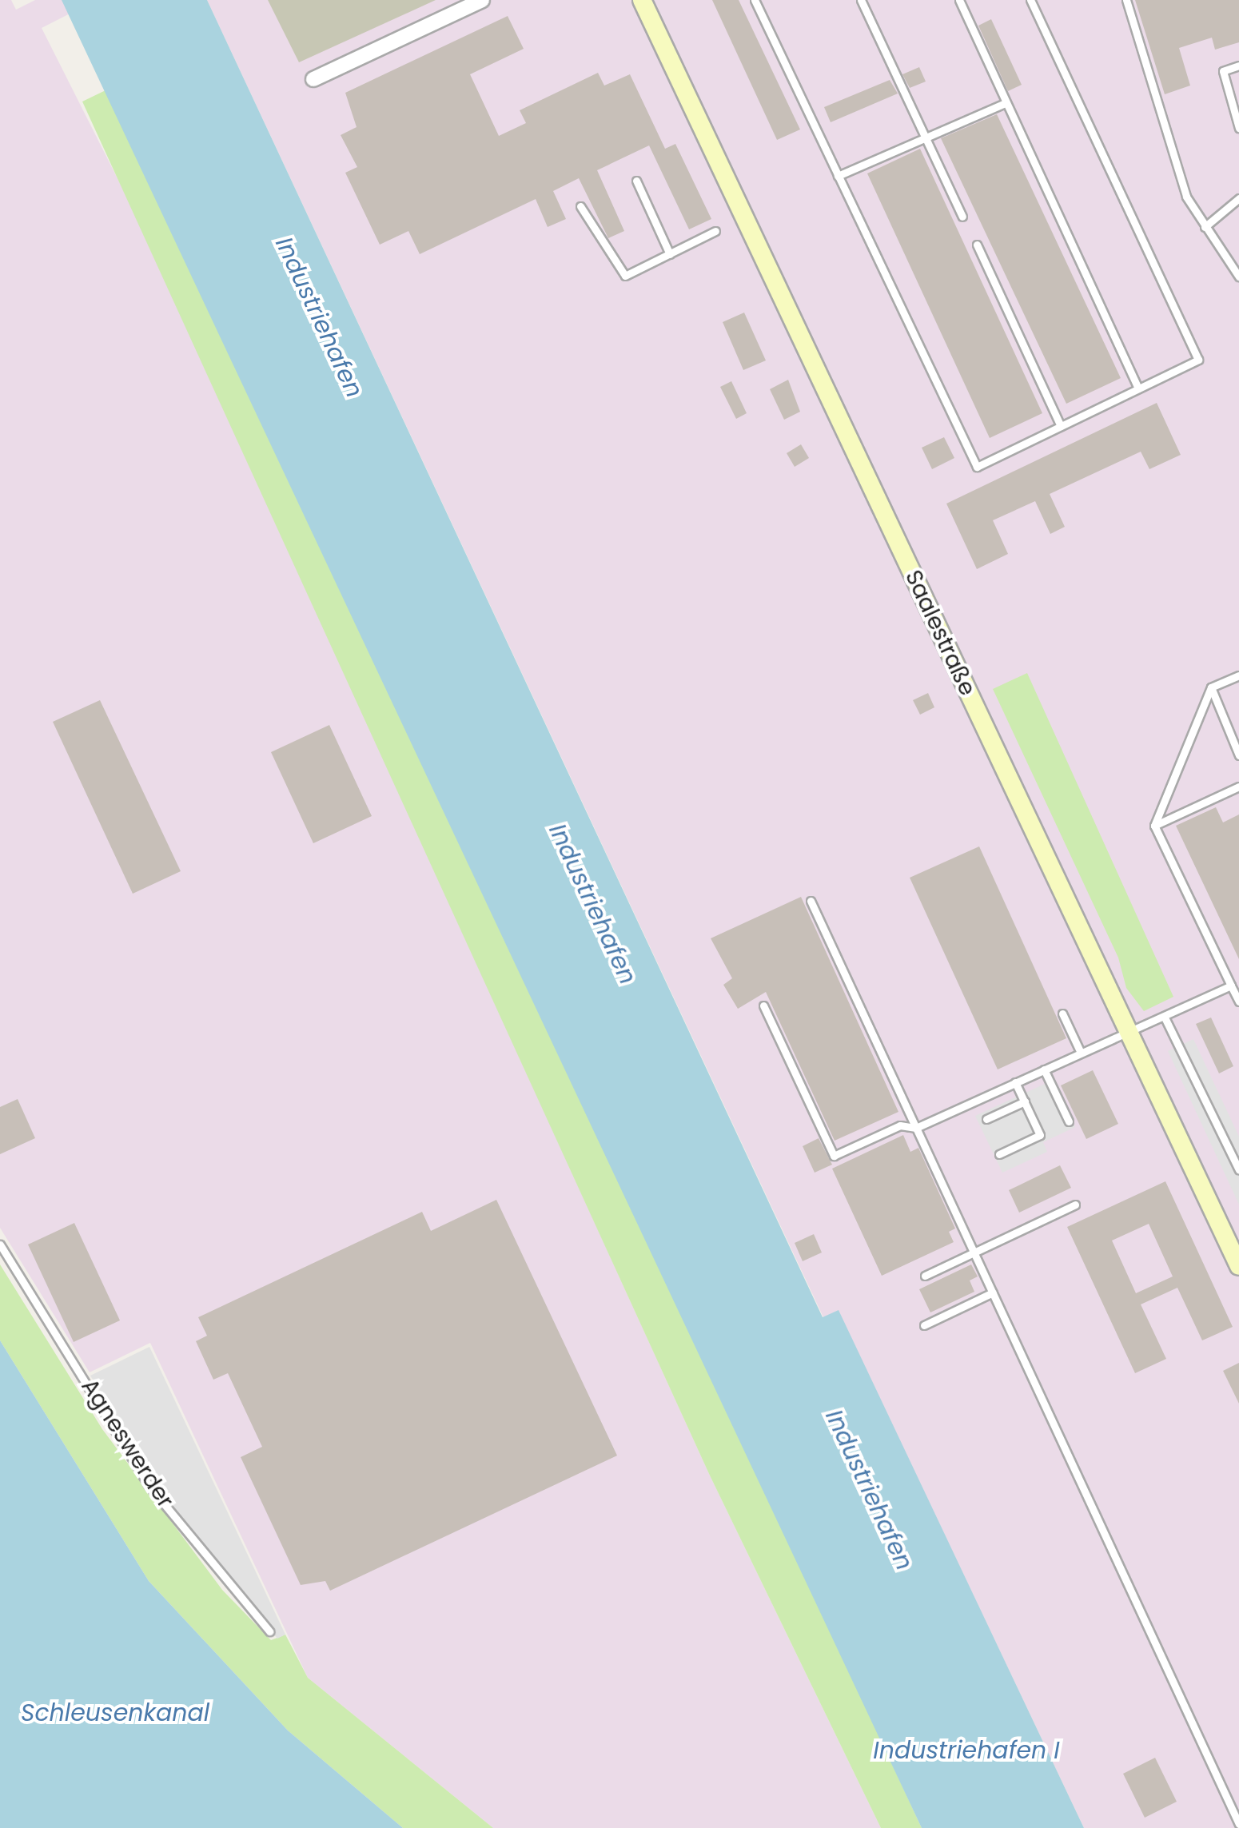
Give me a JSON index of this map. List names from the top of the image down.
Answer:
{
  "streets": {
    "main road": ["Saalestraße"],
    "lane": ["Agneswerder"]
  },
  "water": ["Industriehafen", "Schleusenkanal", "Industriehafen I"]
}
